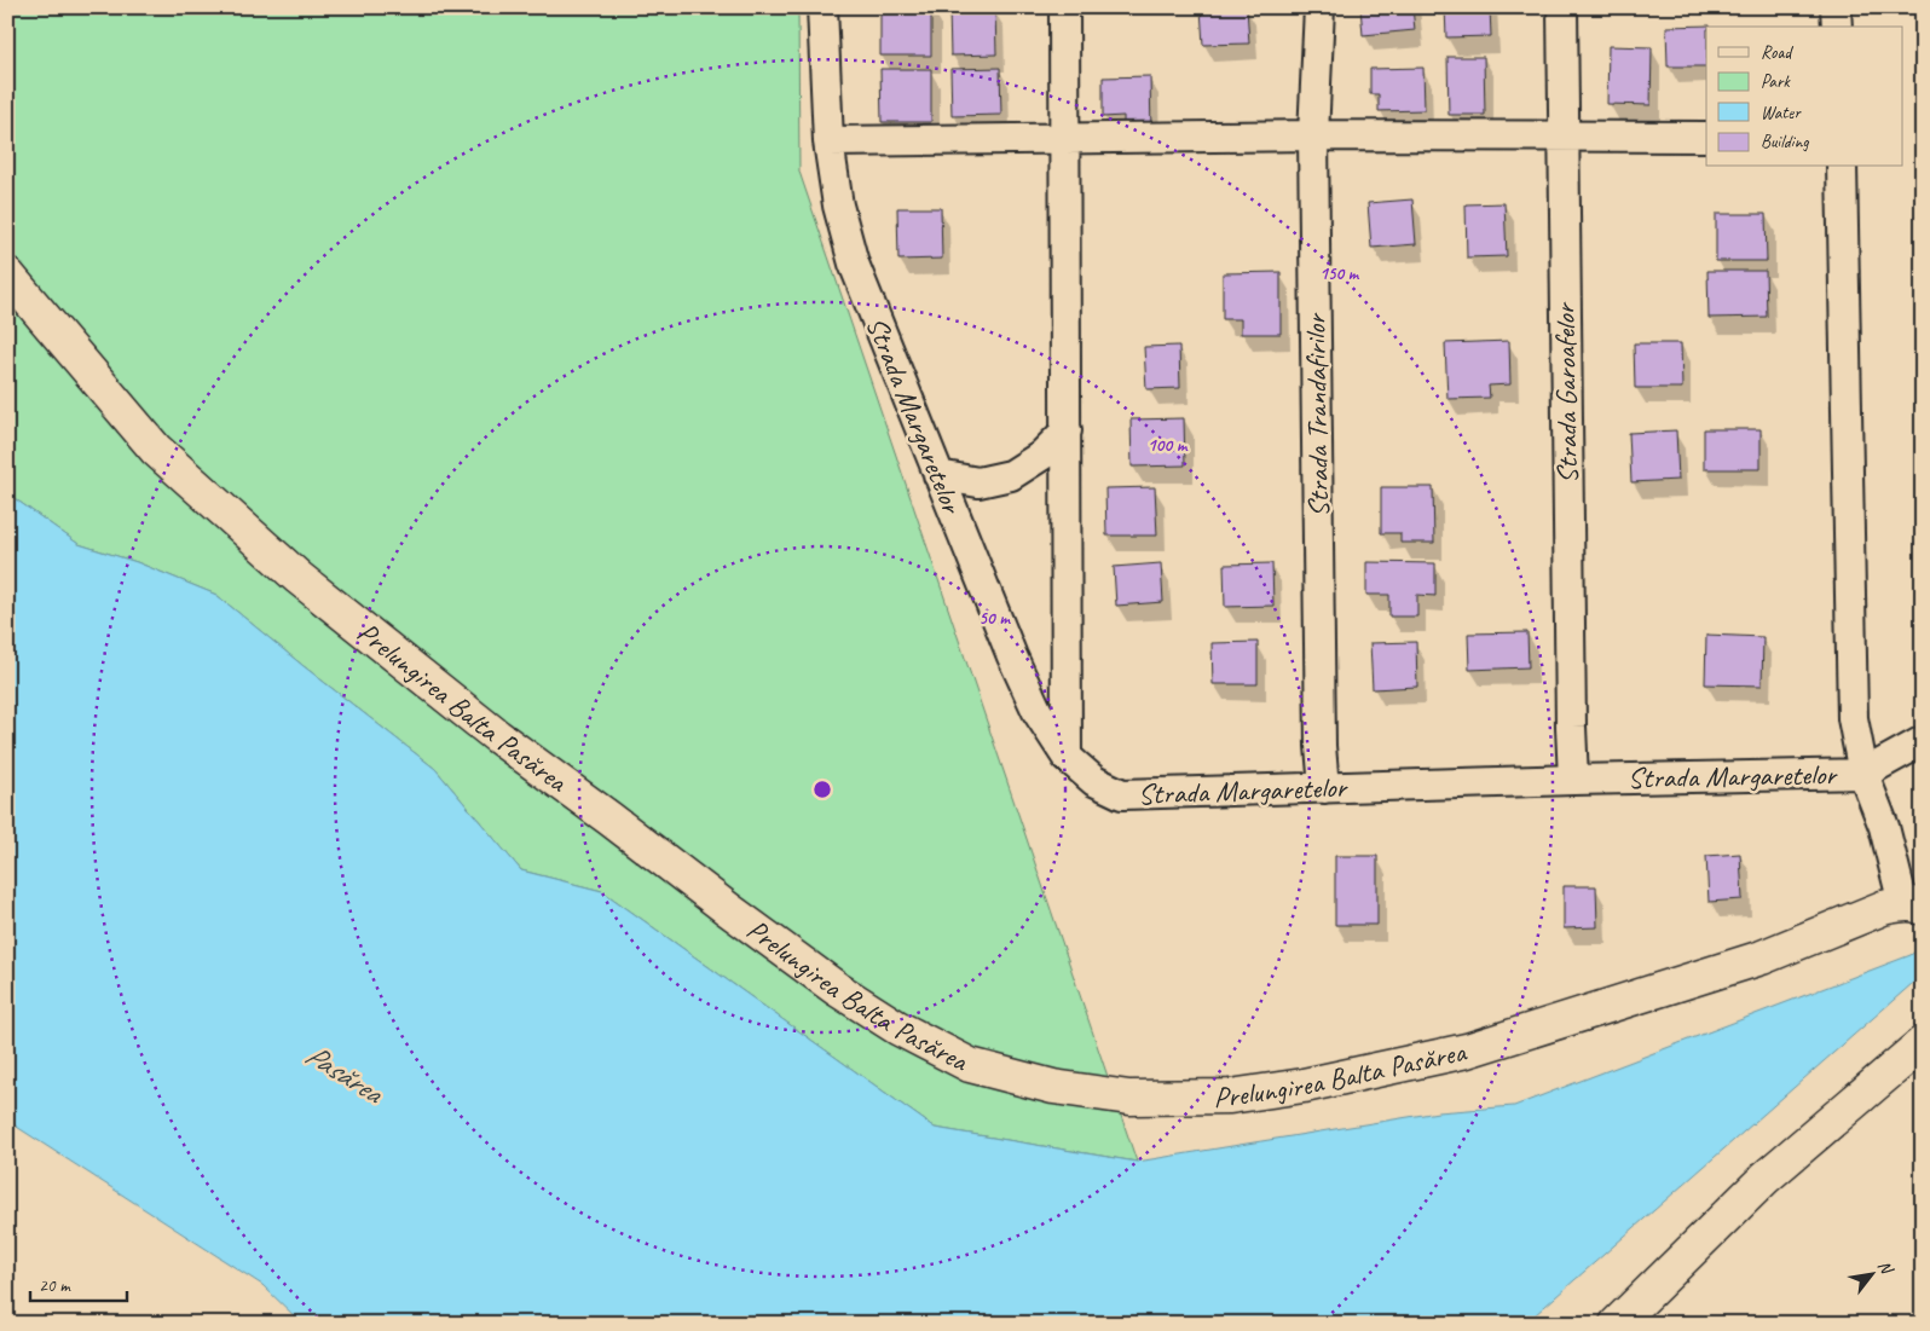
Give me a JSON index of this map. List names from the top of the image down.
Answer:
{
  "streets": {
    "street": [
      "Strada Garoafelor",
      "Strada Margaretelor",
      "Strada Trandafirilor",
      "Prelungirea Balta Pasărea"
    ]
  },
  "crossings": [
    ["Strada Garoafelor", "Strada Margaretelor"],
    ["Strada Margaretelor", "Strada Trandafirilor"]
  ],
  "water": ["Pasărea"],
  "legend": [
    "Road",
    "Park",
    "Water",
    "Building"
  ],
  "scale_bar": "20 m",
  "north": "top right",
  "rings": ["150 m", "100 m", "50 m"]
}
